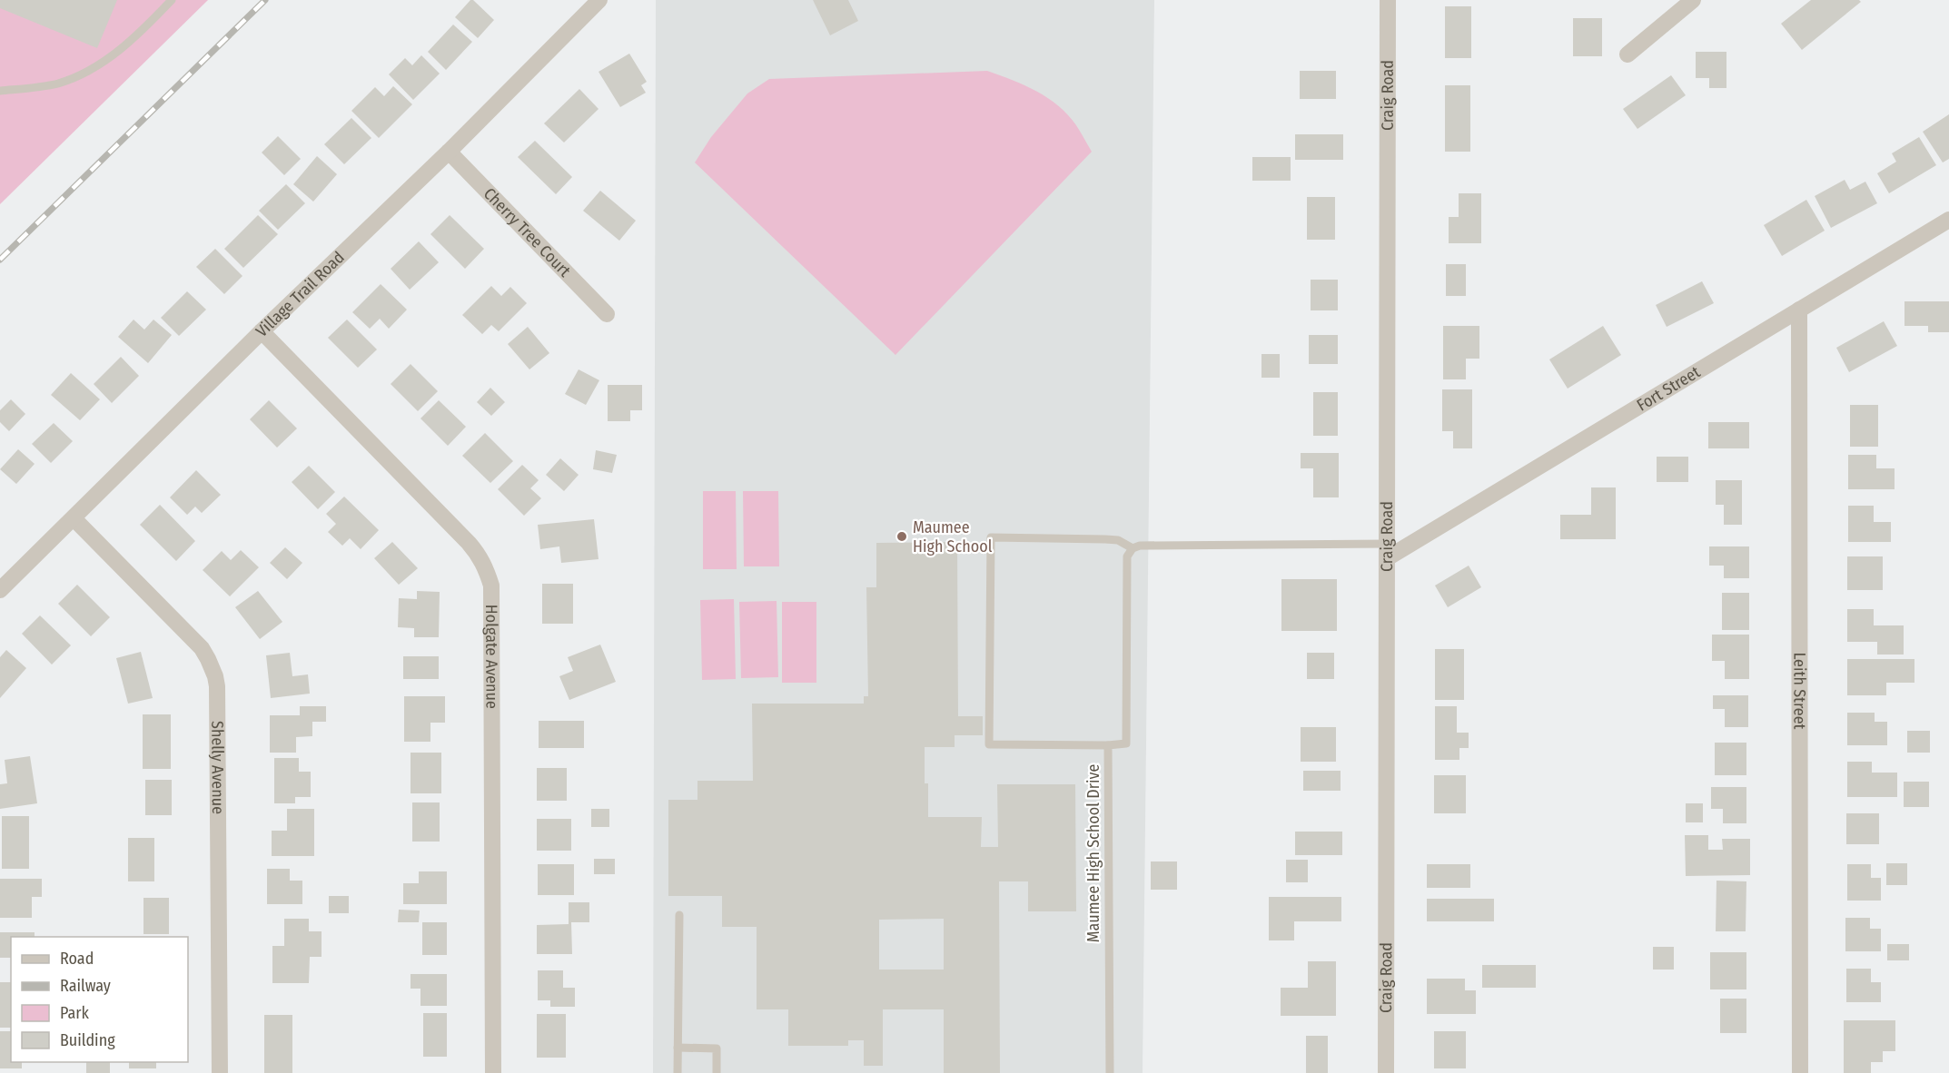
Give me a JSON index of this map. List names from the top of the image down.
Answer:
{
  "streets": {
    "street": [
      "Craig Road",
      "Cherry Tree Court",
      "Village Trail Road",
      "Fort Street",
      "Holgate Avenue",
      "Leith Street",
      "Shelly Avenue"
    ],
    "lane": ["Maumee High School Drive"]
  },
  "crossings": [
    ["Craig Road", "Fort Street"],
    ["Cherry Tree Court", "Village Trail Road"],
    ["Village Trail Road", "Holgate Avenue"],
    ["Village Trail Road", "Shelly Avenue"],
    ["Fort Street", "Leith Street"]
  ],
  "places": ["Maumee High School"],
  "legend": [
    "Road",
    "Railway",
    "Park",
    "Building"
  ]
}
